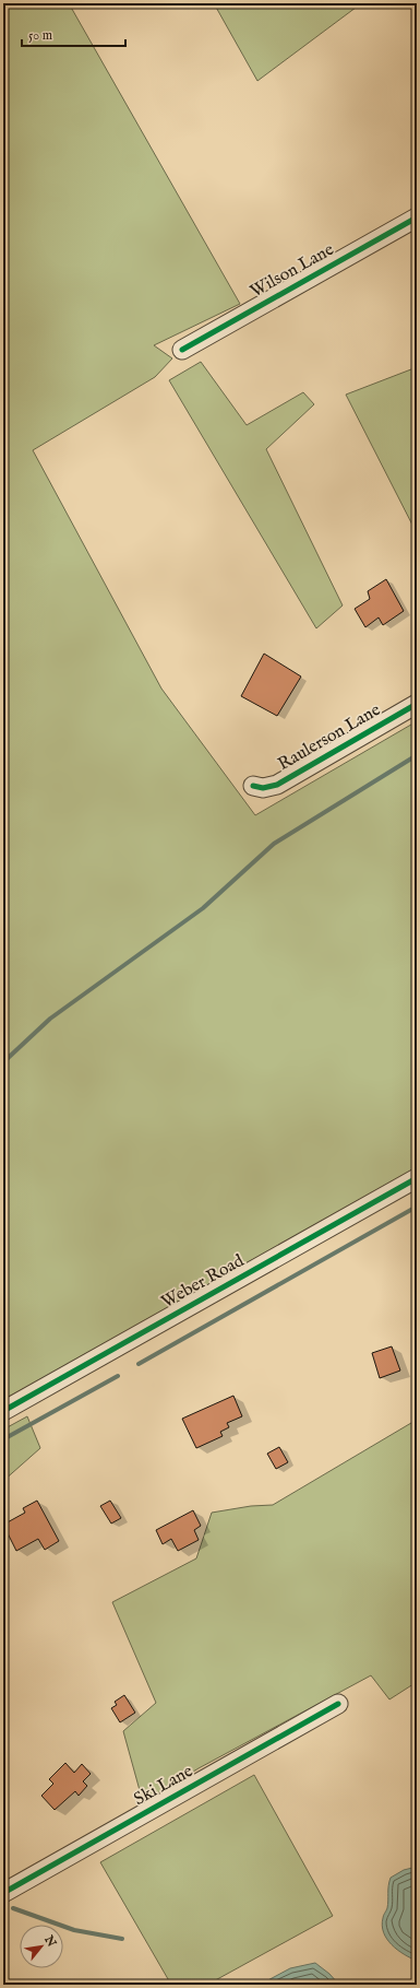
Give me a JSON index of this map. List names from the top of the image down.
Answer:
{
  "streets": {
    "street": [
      "Wilson Lane",
      "Raulerson Lane",
      "Weber Road",
      "Ski Lane"
    ]
  },
  "scale_bar": "50 m",
  "north": "top right"
}
